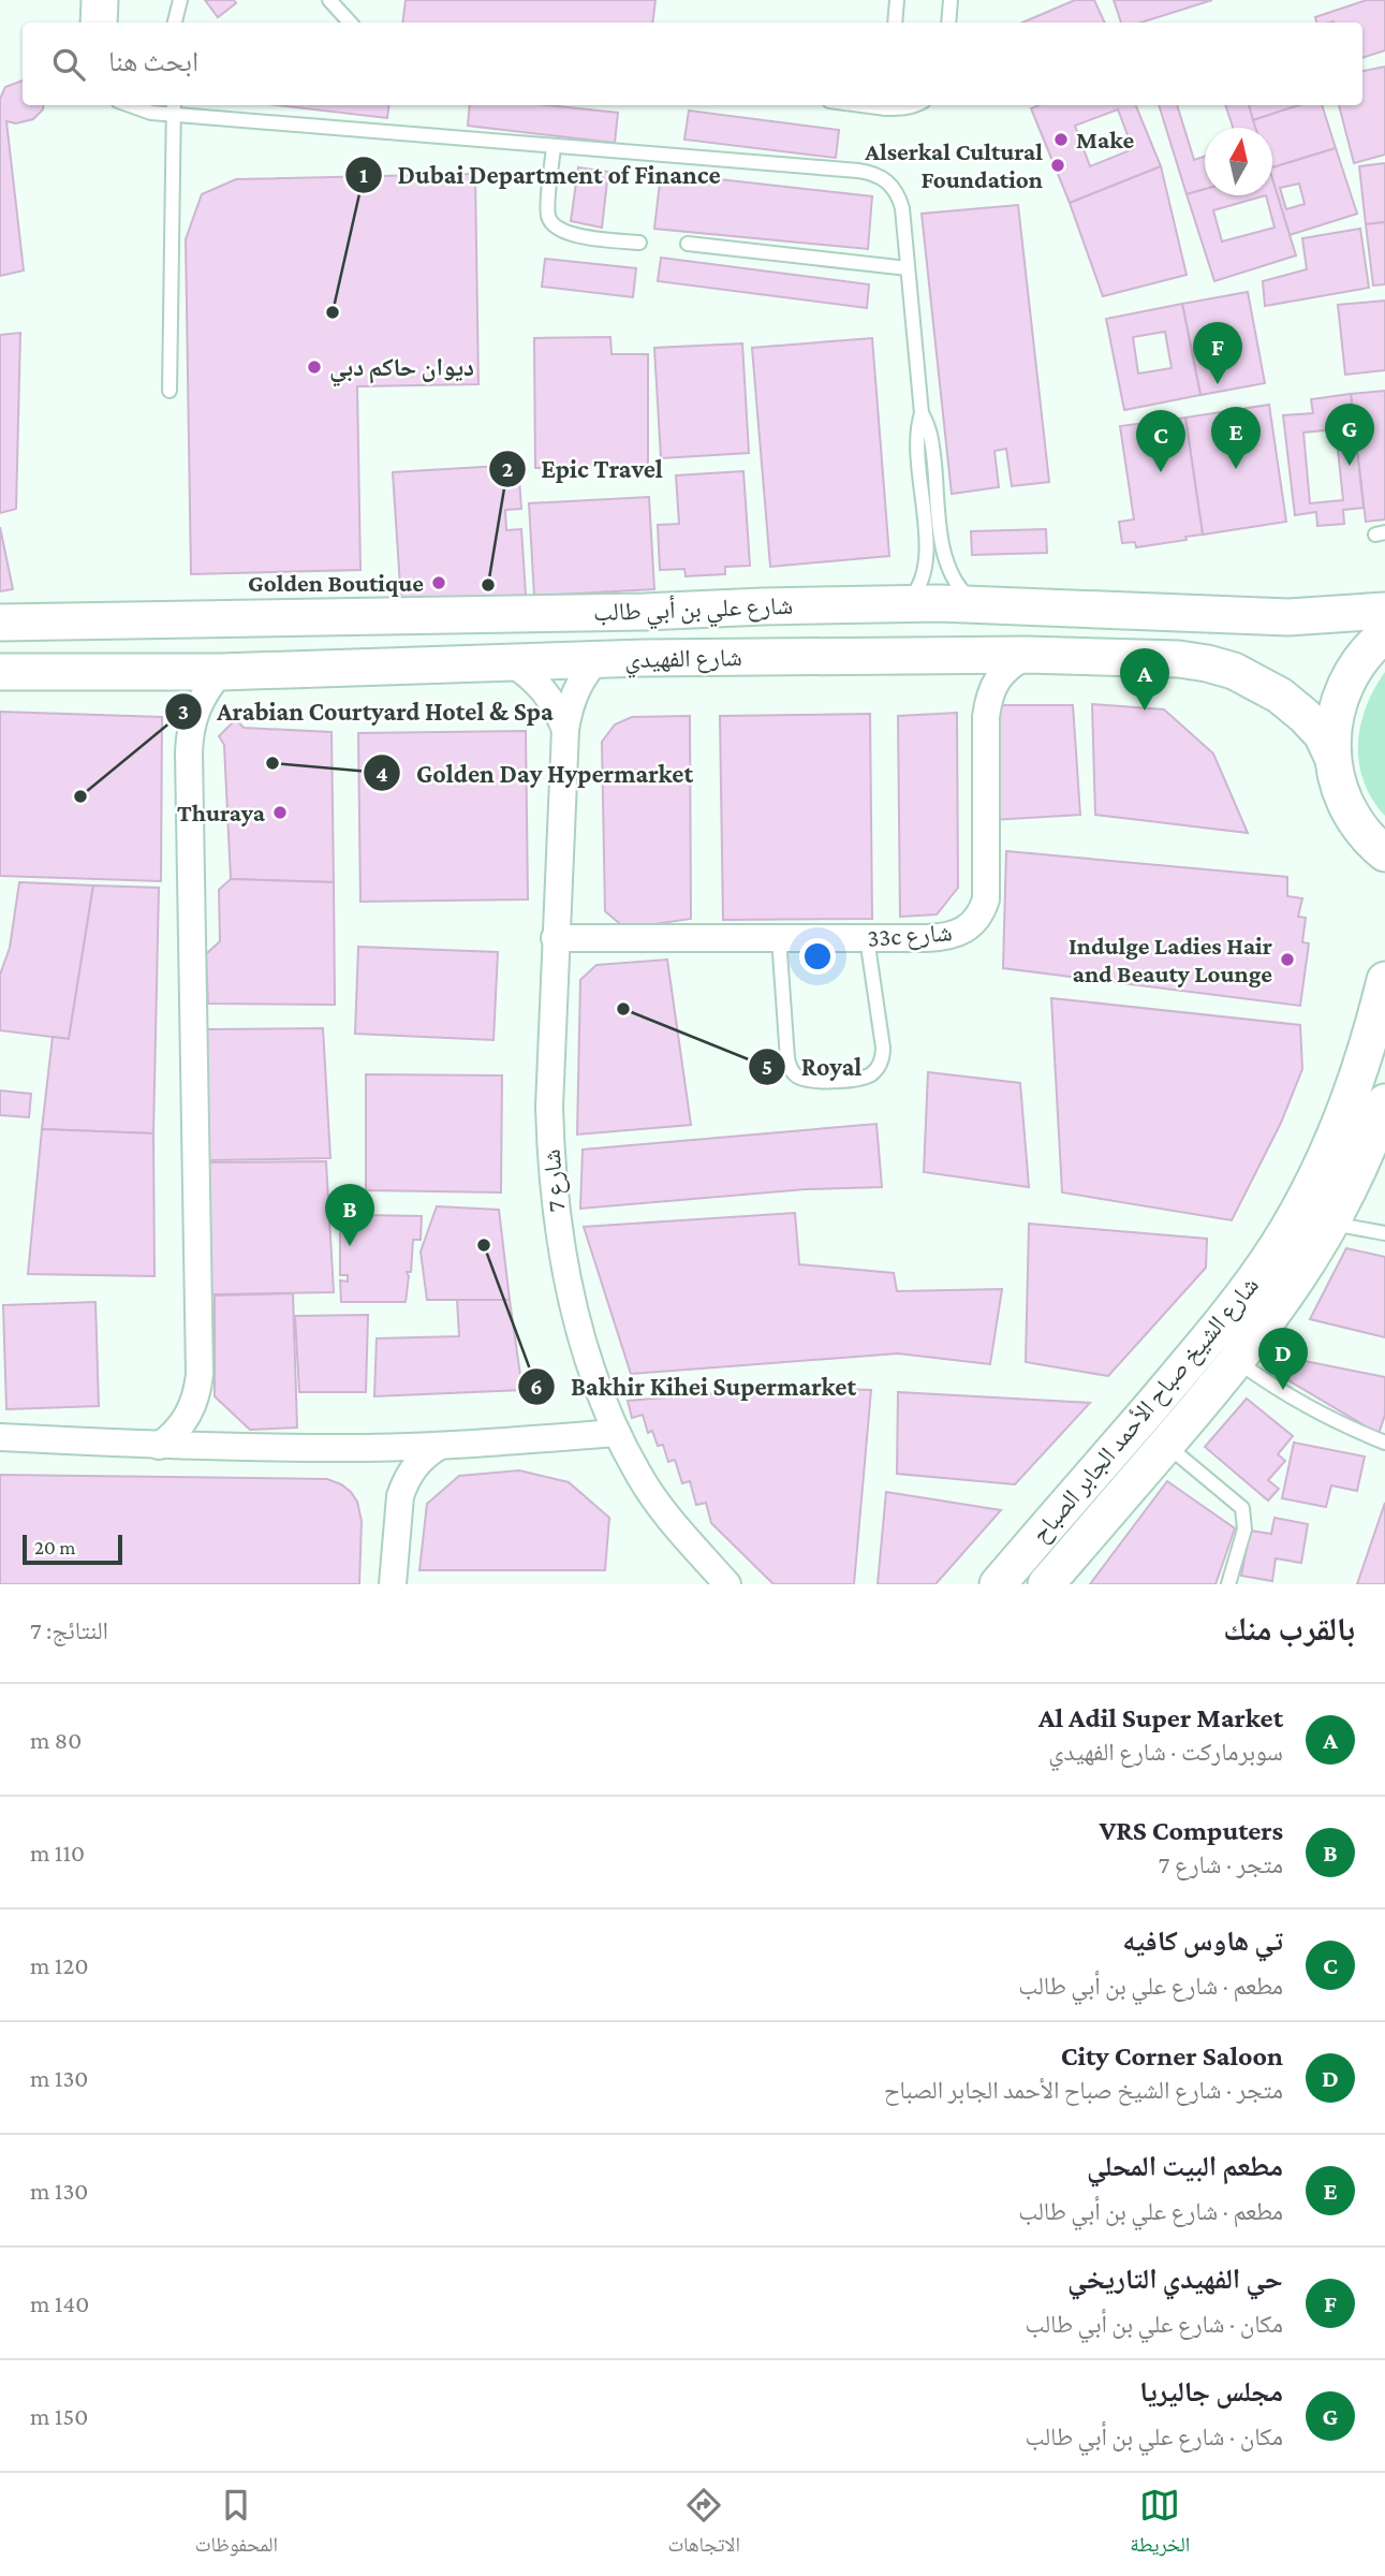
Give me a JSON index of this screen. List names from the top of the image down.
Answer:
{
  "streets": {
    "street": [
      "شارع علي بن أبي طالب",
      "شارع الفهيدي",
      "33c شارع",
      "شارع 7",
      "شارع الشيخ صباح الأحمد الجابر الصباح"
    ]
  },
  "crossings": [
    ["شارع الفهيدي", "33c شارع"],
    ["شارع الفهيدي", "شارع 7"],
    ["33c شارع", "شارع 7"]
  ],
  "places": [
    "Make",
    "Alserkal Cultural Foundation",
    "Dubai Department of Finance",
    "ديوان حاكم دبي",
    "Golden Boutique",
    "Epic Travel",
    "Golden Day Hypermarket",
    "Arabian Courtyard Hotel & Spa",
    "Thuraya",
    "Indulge Ladies Hair and Beauty Lounge",
    "Royal",
    "Bakhir Kihei Supermarket"
  ],
  "scale_bar": "20 m",
  "north": "top",
  "page": {
    "search": "ابحث هنا",
    "pins": [
      "F",
      "G",
      "E",
      "C",
      "A",
      "B",
      "D"
    ],
    "scale": "20 m",
    "heading": ["بالقرب منك", "النتائج: 7"],
    "list": [
      {
        "mark": "A",
        "name": "Al Adil Super Market",
        "note": "سوبرماركت · شارع الفهيدي",
        "value": "80 m"
      },
      {
        "mark": "B",
        "name": "VRS Computers",
        "note": "متجر · شارع 7",
        "value": "110 m"
      },
      {
        "mark": "C",
        "name": "تي هاوس كافيه",
        "note": "مطعم · شارع علي بن أبي طالب",
        "value": "120 m"
      },
      {
        "mark": "D",
        "name": "City Corner Saloon",
        "note": "متجر · شارع الشيخ صباح الأحمد الجابر الصباح",
        "value": "130 m"
      },
      {
        "mark": "E",
        "name": "مطعم البيت المحلي",
        "note": "مطعم · شارع علي بن أبي طالب",
        "value": "130 m"
      },
      {
        "mark": "F",
        "name": "حي الفهيدي التاريخي",
        "note": "مكان · شارع علي بن أبي طالب",
        "value": "140 m"
      },
      {
        "mark": "G",
        "name": "مجلس جاليريا",
        "note": "مكان · شارع علي بن أبي طالب",
        "value": "150 m"
      }
    ],
    "nav": ["الخريطة", "الاتجاهات", "المحفوظات"]
  }
}
